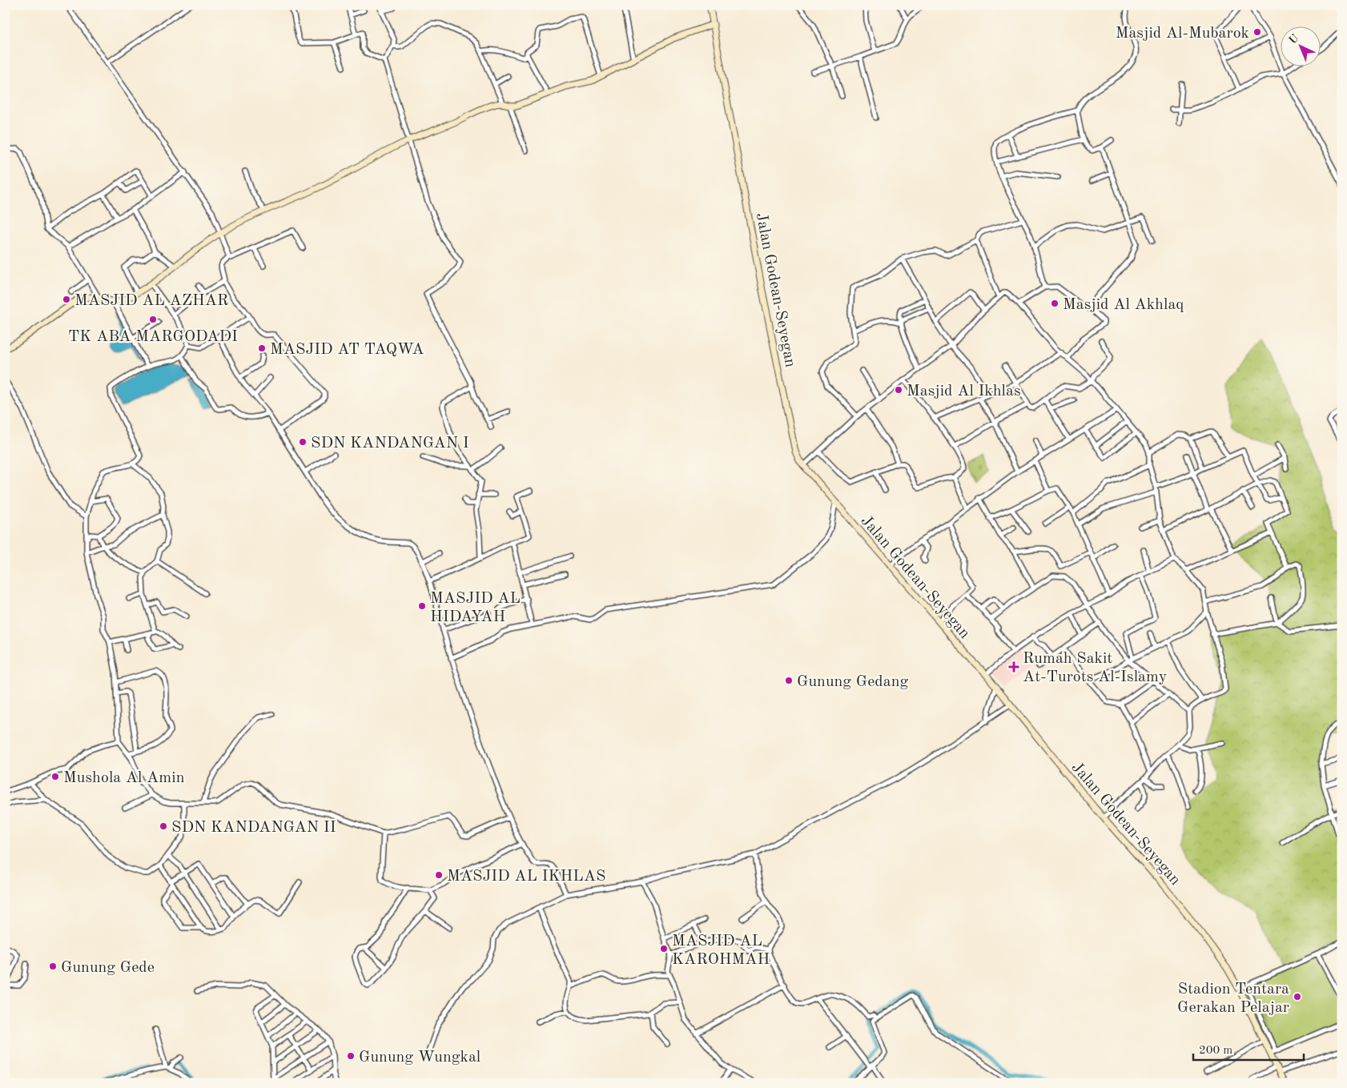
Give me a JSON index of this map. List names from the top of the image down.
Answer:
{
  "streets": {
    "main road": ["Jalan Godean-Seyegan"]
  },
  "places": {
    "other": [
      "Masjid Al-Mubarok",
      "MASJID AL AZHAR",
      "Masjid Al Akhlaq",
      "TK ABA MARGODADI",
      "MASJID AT TAQWA",
      "Masjid Al Ikhlas",
      "SDN KANDANGAN I",
      "MASJID AL HIDAYAH",
      "Gunung Gedang",
      "Mushola Al Amin",
      "SDN KANDANGAN II",
      "MASJID AL IKHLAS",
      "MASJID AL KAROHMAH",
      "Gunung Gede",
      "Stadion Tentara Gerakan Pelajar",
      "Gunung Wungkal"
    ],
    "health": ["Rumah Sakit At-Turots Al-Islamy"]
  },
  "scale_bar": "200 m",
  "north": "top left"
}
